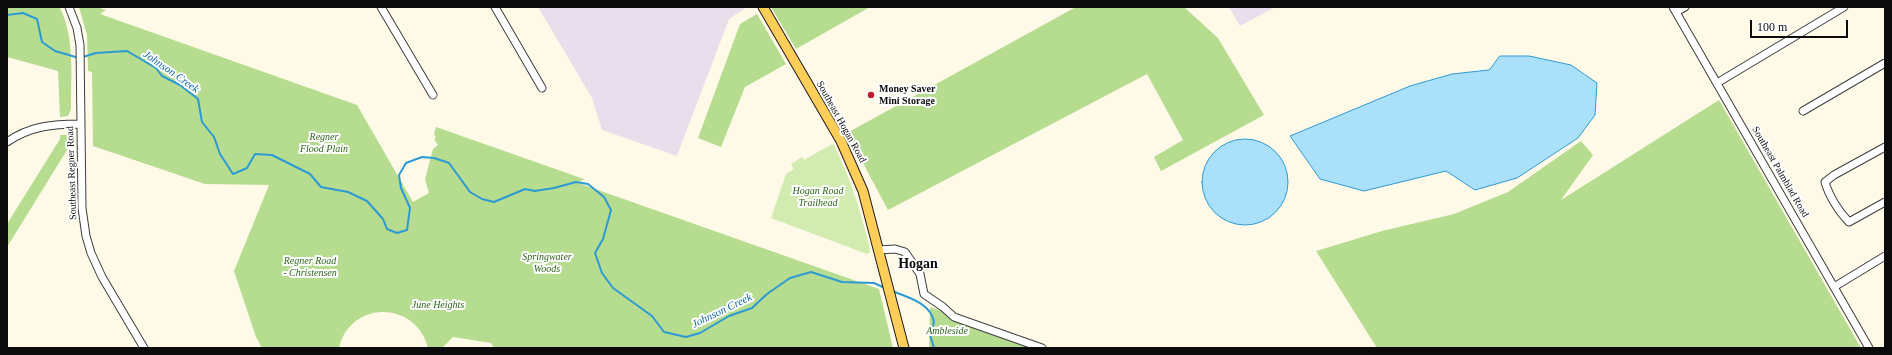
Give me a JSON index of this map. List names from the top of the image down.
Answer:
{
  "streets": {
    "main road": ["Southeast Hogan Road"],
    "street": ["Southeast Palmblad Road", "Southeast Regner Road"]
  },
  "districts": ["Hogan"],
  "water": ["Johnson Creek"],
  "parks": [
    "Regner Flood Plain",
    "Hogan Road Trailhead",
    "Springwater Woods",
    "Regner Road - Christensen",
    "June Heights",
    "Ambleside"
  ],
  "places": ["Money Saver Mini Storage"],
  "scale_bar": "100 m"
}
